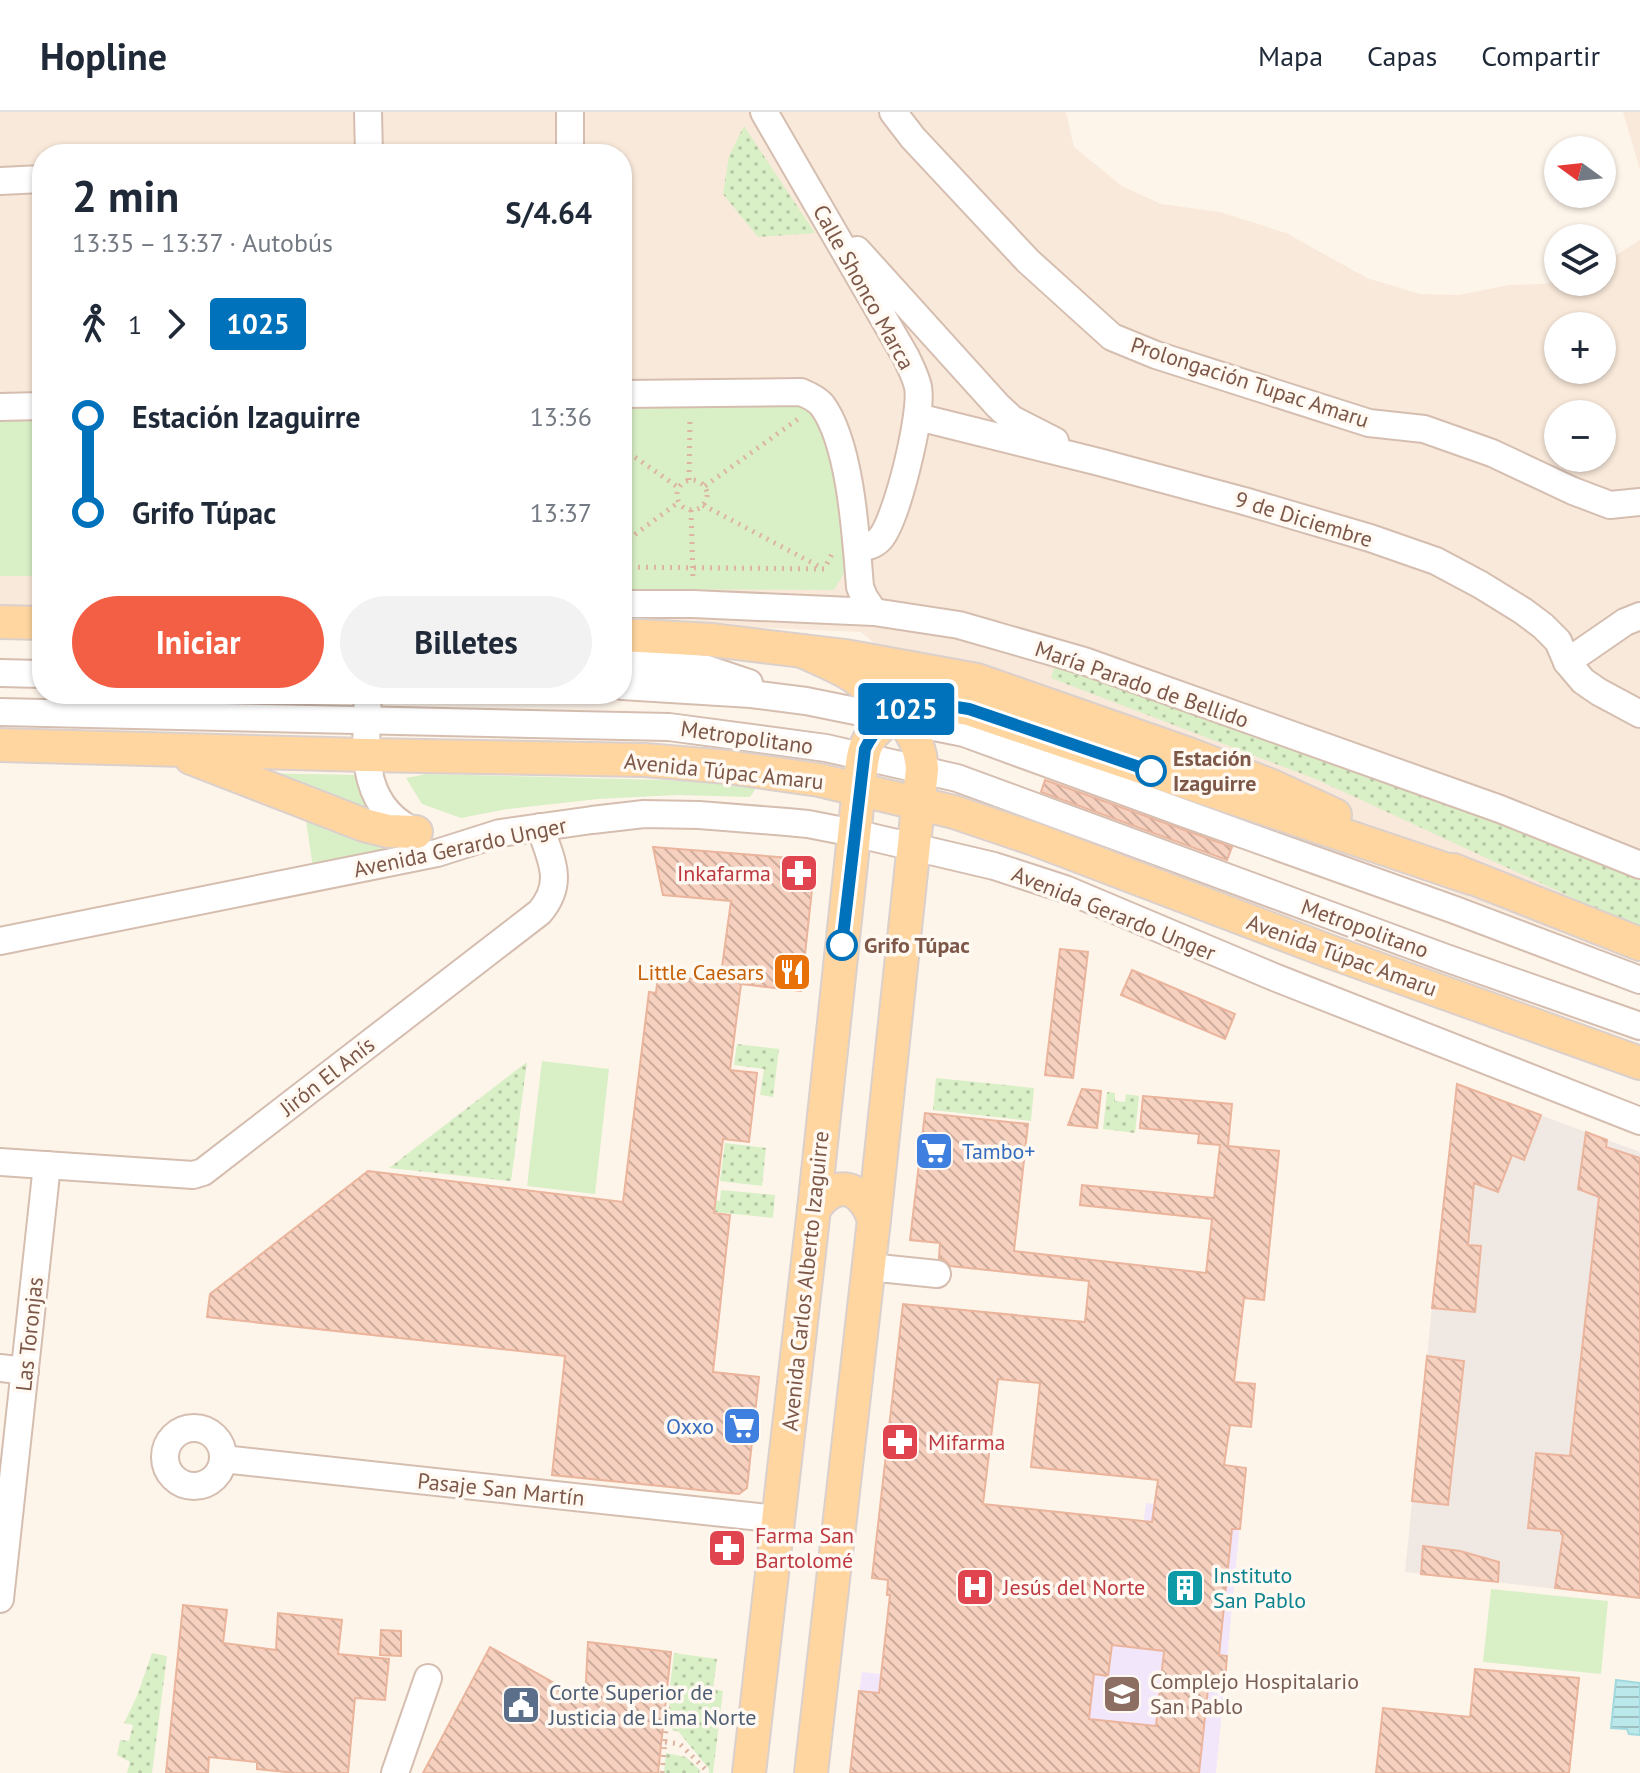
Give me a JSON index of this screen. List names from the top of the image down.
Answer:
{
  "streets": {
    "main road": ["Avenida Túpac Amaru", "Avenida Carlos Alberto Izaguirre"],
    "street": [
      "Calle Shonco Marca",
      "Prolongación Tupac Amaru",
      "9 de Diciembre",
      "María Parado de Bellido",
      "Metropolitano",
      "Avenida Gerardo Unger",
      "Jirón El Anís",
      "Las Toronjas",
      "Pasaje San Martín"
    ]
  },
  "crossings": [
    ["Calle Shonco Marca", "9 de Diciembre"],
    ["Metropolitano", "Avenida Carlos Alberto Izaguirre"],
    ["Avenida Túpac Amaru", "Avenida Carlos Alberto Izaguirre"],
    ["Avenida Gerardo Unger", "Jirón El Anís"],
    ["Avenida Gerardo Unger", "Avenida Carlos Alberto Izaguirre"],
    ["Jirón El Anís", "Las Toronjas"],
    ["Avenida Carlos Alberto Izaguirre", "Pasaje San Martín"]
  ],
  "places": {
    "other": ["Estación Izaguirre", "Grifo Túpac"],
    "pharmacy": ["Inkafarma", "Mifarma", "Farma San Bartolomé"],
    "restaurant": ["Little Caesars"],
    "supermarket": ["Tambo+", "Oxxo"],
    "hospital": ["Jesús del Norte"],
    "building": ["Instituto San Pablo"],
    "school or university": ["Complejo Hospitalario San Pablo"],
    "public building": ["Corte Superior de Justicia de Lima Norte"]
  },
  "lines": ["bus line 1025"],
  "north": "left",
  "page": {
    "header": "Hopline",
    "nav": ["Mapa", "Capas", "Compartir"],
    "on_map": "1025",
    "map_buttons": ["+", "−"],
    "heading": ["2 min", "13:35 – 13:37 · Autobús", "S/4.64"],
    "legs": ["1", "1025"],
    "list": [
      {
        "name": "Estación Izaguirre",
        "value": "13:36"
      },
      {
        "name": "Grifo Túpac",
        "value": "13:37"
      }
    ],
    "buttons": ["Iniciar", "Billetes"]
  }
}
